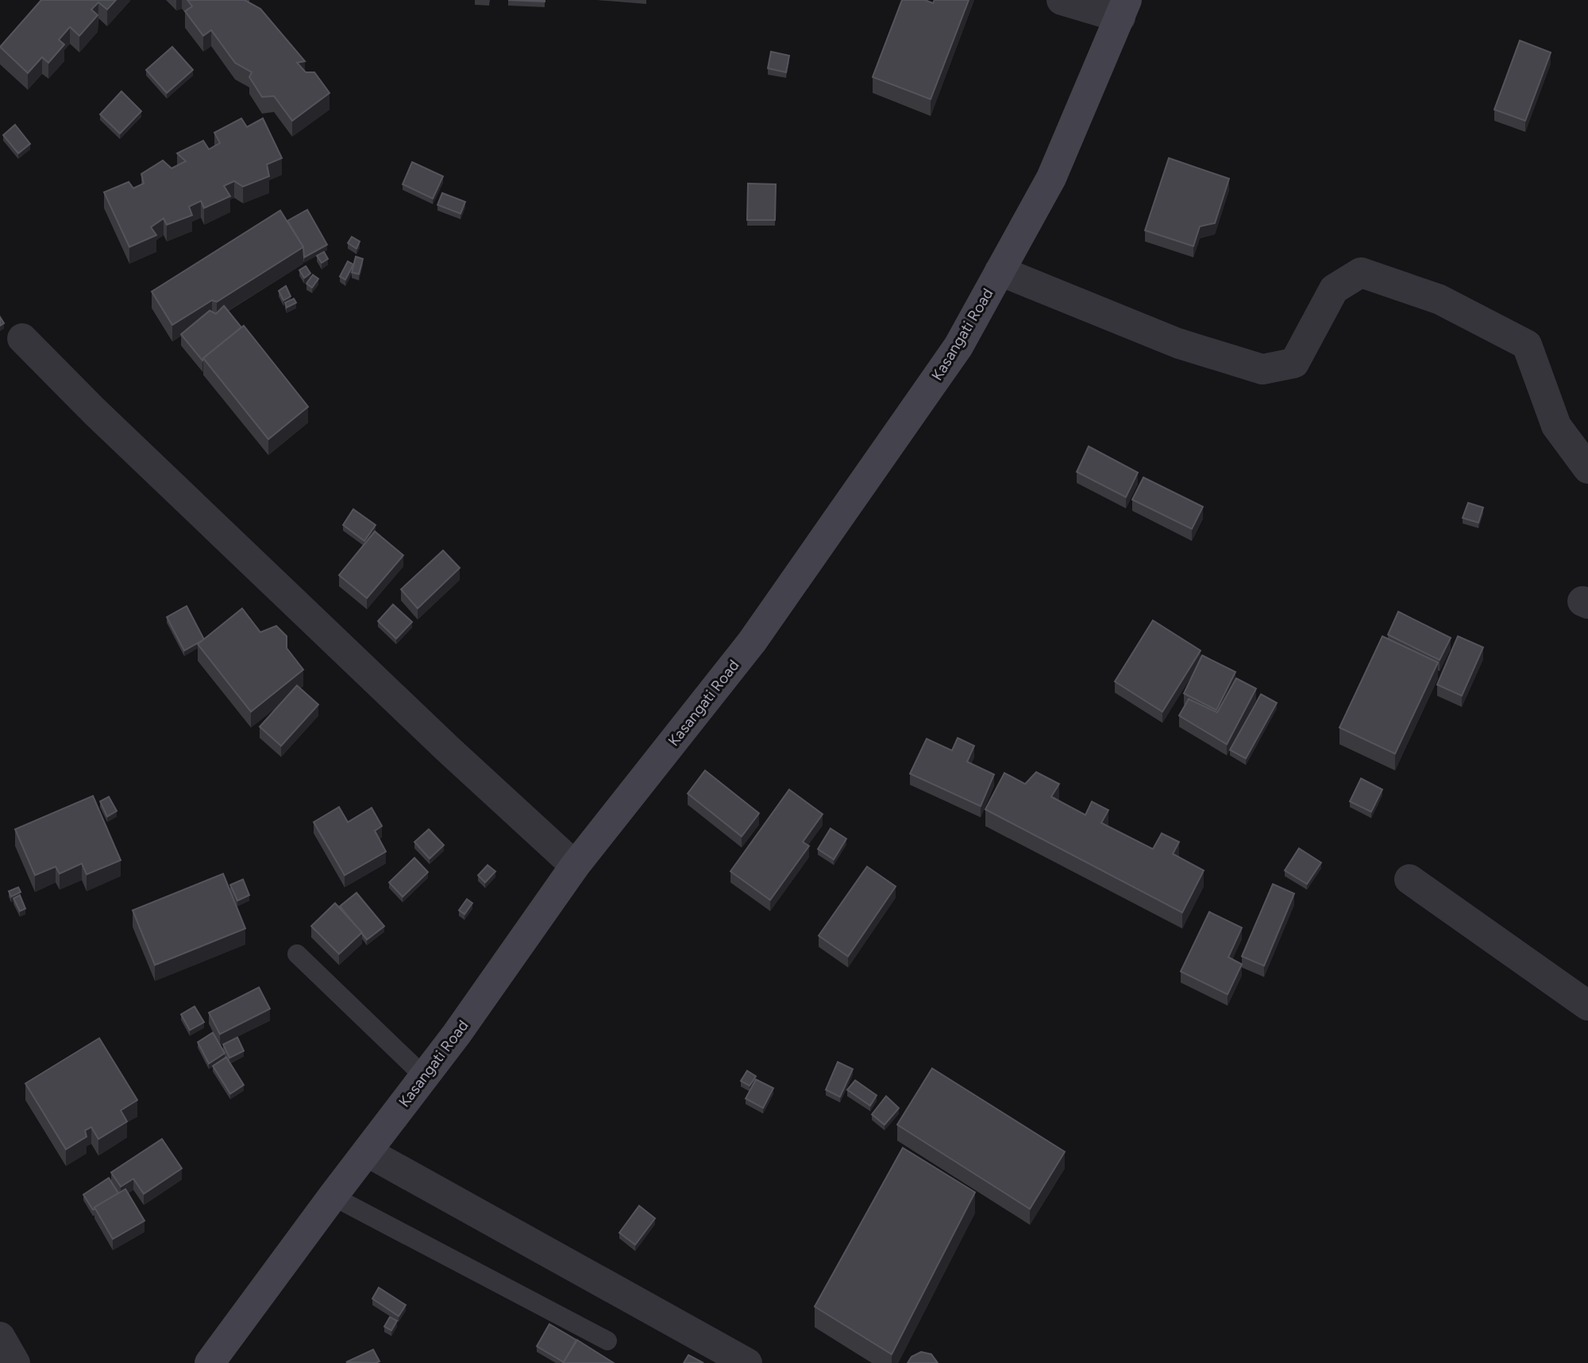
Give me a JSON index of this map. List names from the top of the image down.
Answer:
{
  "streets": {
    "street": ["Kasangati Road"]
  }
}
